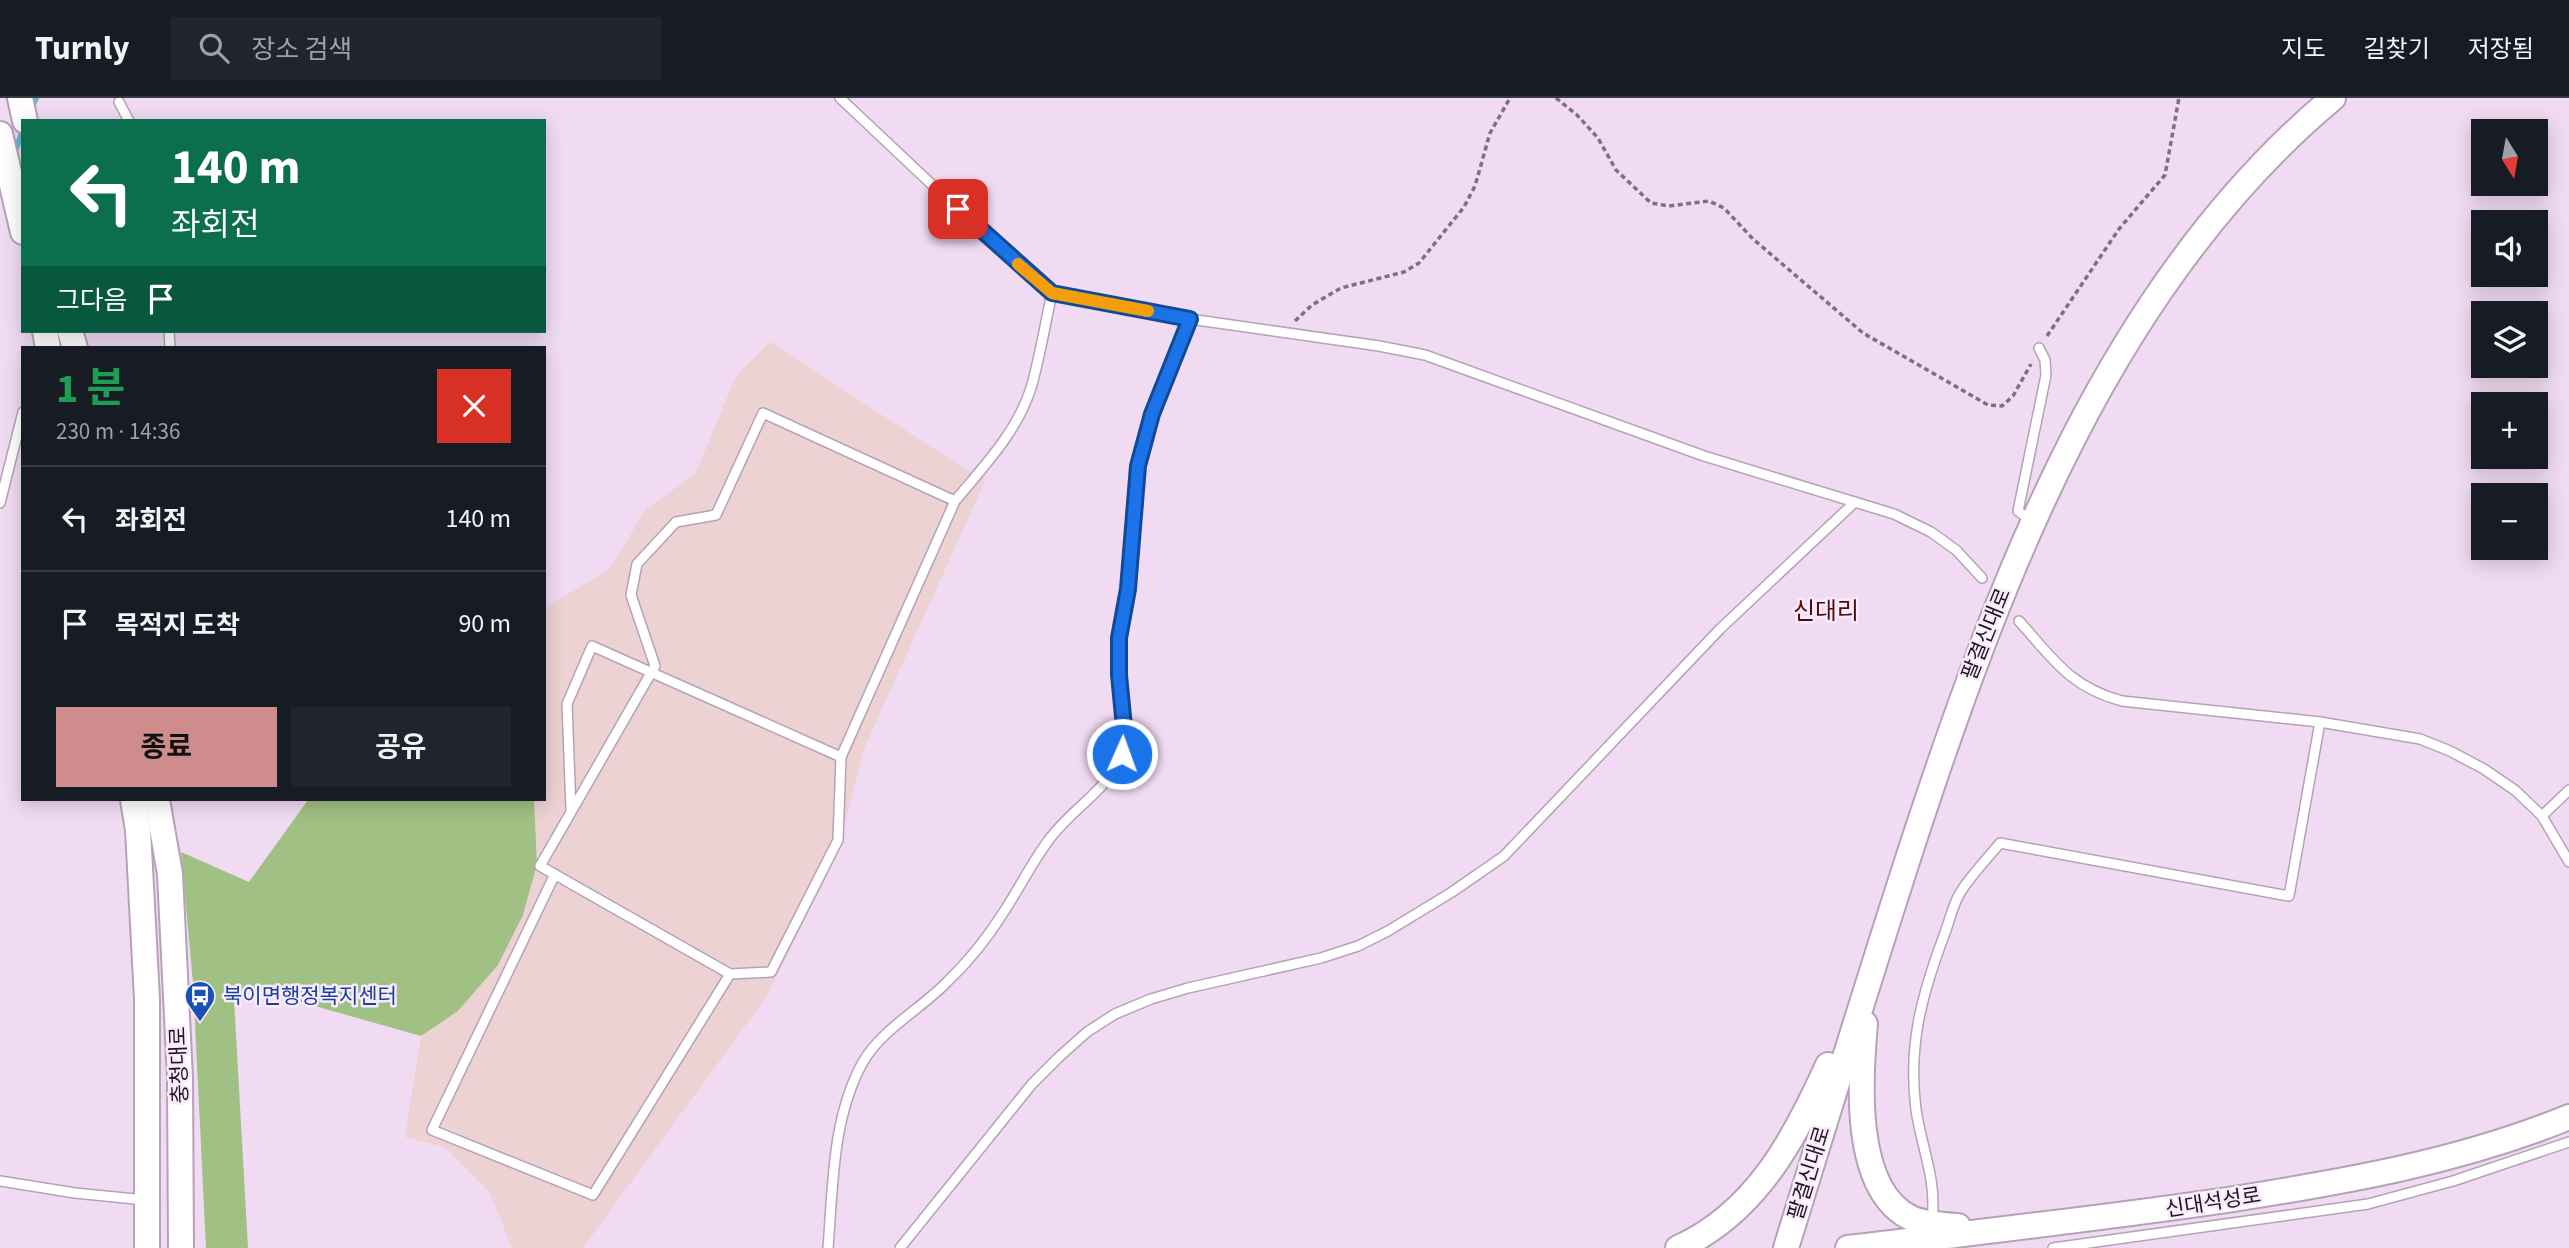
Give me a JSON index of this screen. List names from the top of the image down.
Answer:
{
  "streets": {
    "main road": ["팔결신대로", "충청대로", "신대석성로"]
  },
  "districts": ["신대리"],
  "places": {
    "bus stop": ["북이면행정복지센터"]
  },
  "north": "bottom",
  "page": {
    "header": "Turnly",
    "search": "장소 검색",
    "nav": ["지도", "길찾기", "저장됨"],
    "map_buttons": ["+", "−"],
    "turn": ["140 m", "좌회전"],
    "then": "그다음",
    "heading": ["1 분", "230 m · 14:36"],
    "list": [
      {
        "name": "좌회전",
        "value": "140 m"
      },
      {
        "name": "목적지 도착",
        "value": "90 m"
      }
    ],
    "buttons": ["종료", "공유"]
  }
}
